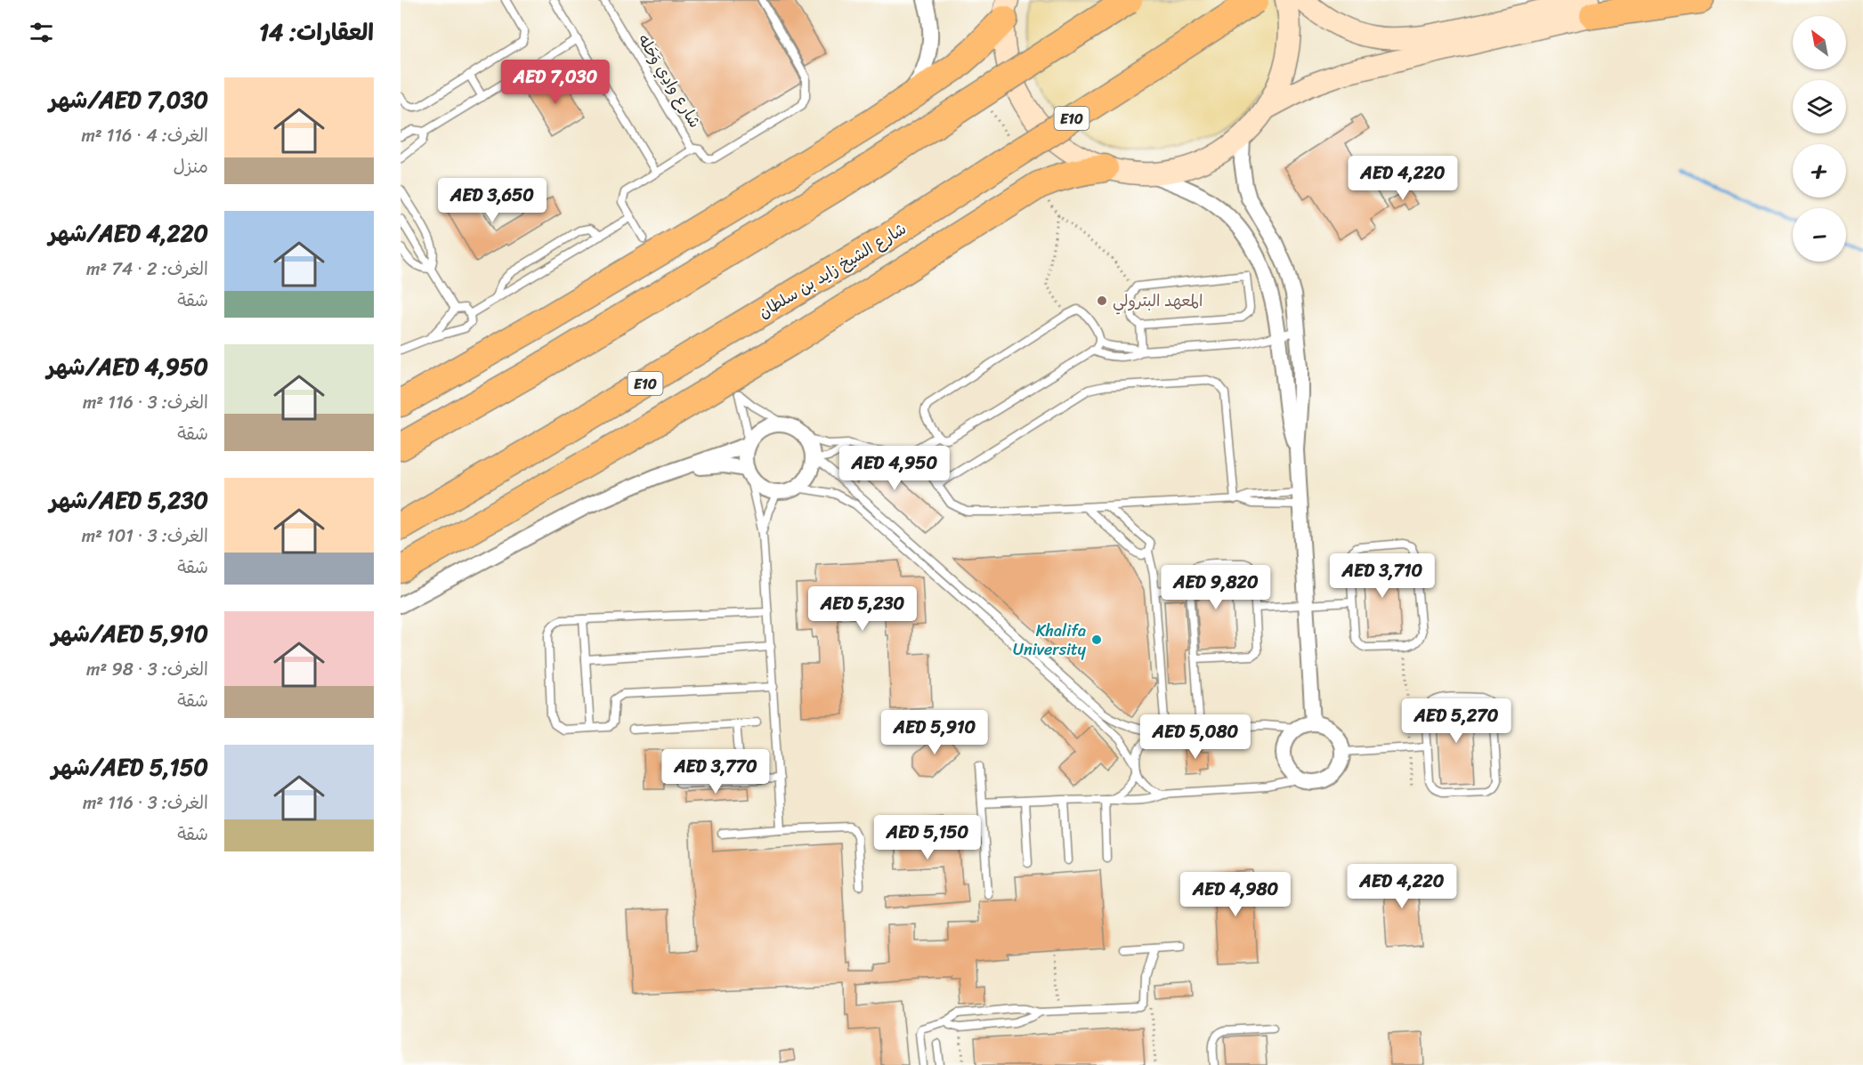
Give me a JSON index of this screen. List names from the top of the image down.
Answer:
{
  "streets": {
    "highway": ["E10", "شارع الشيخ زايد بن سلطان"],
    "lane": ["شارع وادِي وَحَله"]
  },
  "places": ["المعهد البترولي", "Khalifa University"],
  "north": "top left",
  "page": {
    "heading": "العقارات: 14",
    "map_buttons": ["+", "−"],
    "price": [
      "AED 7,030",
      "AED 4,220",
      "AED 3,650",
      "AED 4,950",
      "AED 3,710",
      "AED 9,820",
      "AED 5,230",
      "AED 5,270",
      "AED 5,910",
      "AED 5,080",
      "AED 3,770",
      "AED 5,150",
      "AED 4,220",
      "AED 4,980"
    ],
    "list": [
      {
        "name": "AED 7,030/شهر",
        "note": "الغرف: 4 · 116 m² · منزل"
      },
      {
        "name": "AED 4,220/شهر",
        "note": "الغرف: 2 · 74 m² · شقة"
      },
      {
        "name": "AED 4,950/شهر",
        "note": "الغرف: 3 · 116 m² · شقة"
      },
      {
        "name": "AED 5,230/شهر",
        "note": "الغرف: 3 · 101 m² · شقة"
      },
      {
        "name": "AED 5,910/شهر",
        "note": "الغرف: 3 · 98 m² · شقة"
      },
      {
        "name": "AED 5,150/شهر",
        "note": "الغرف: 3 · 116 m² · شقة"
      }
    ]
  }
}
